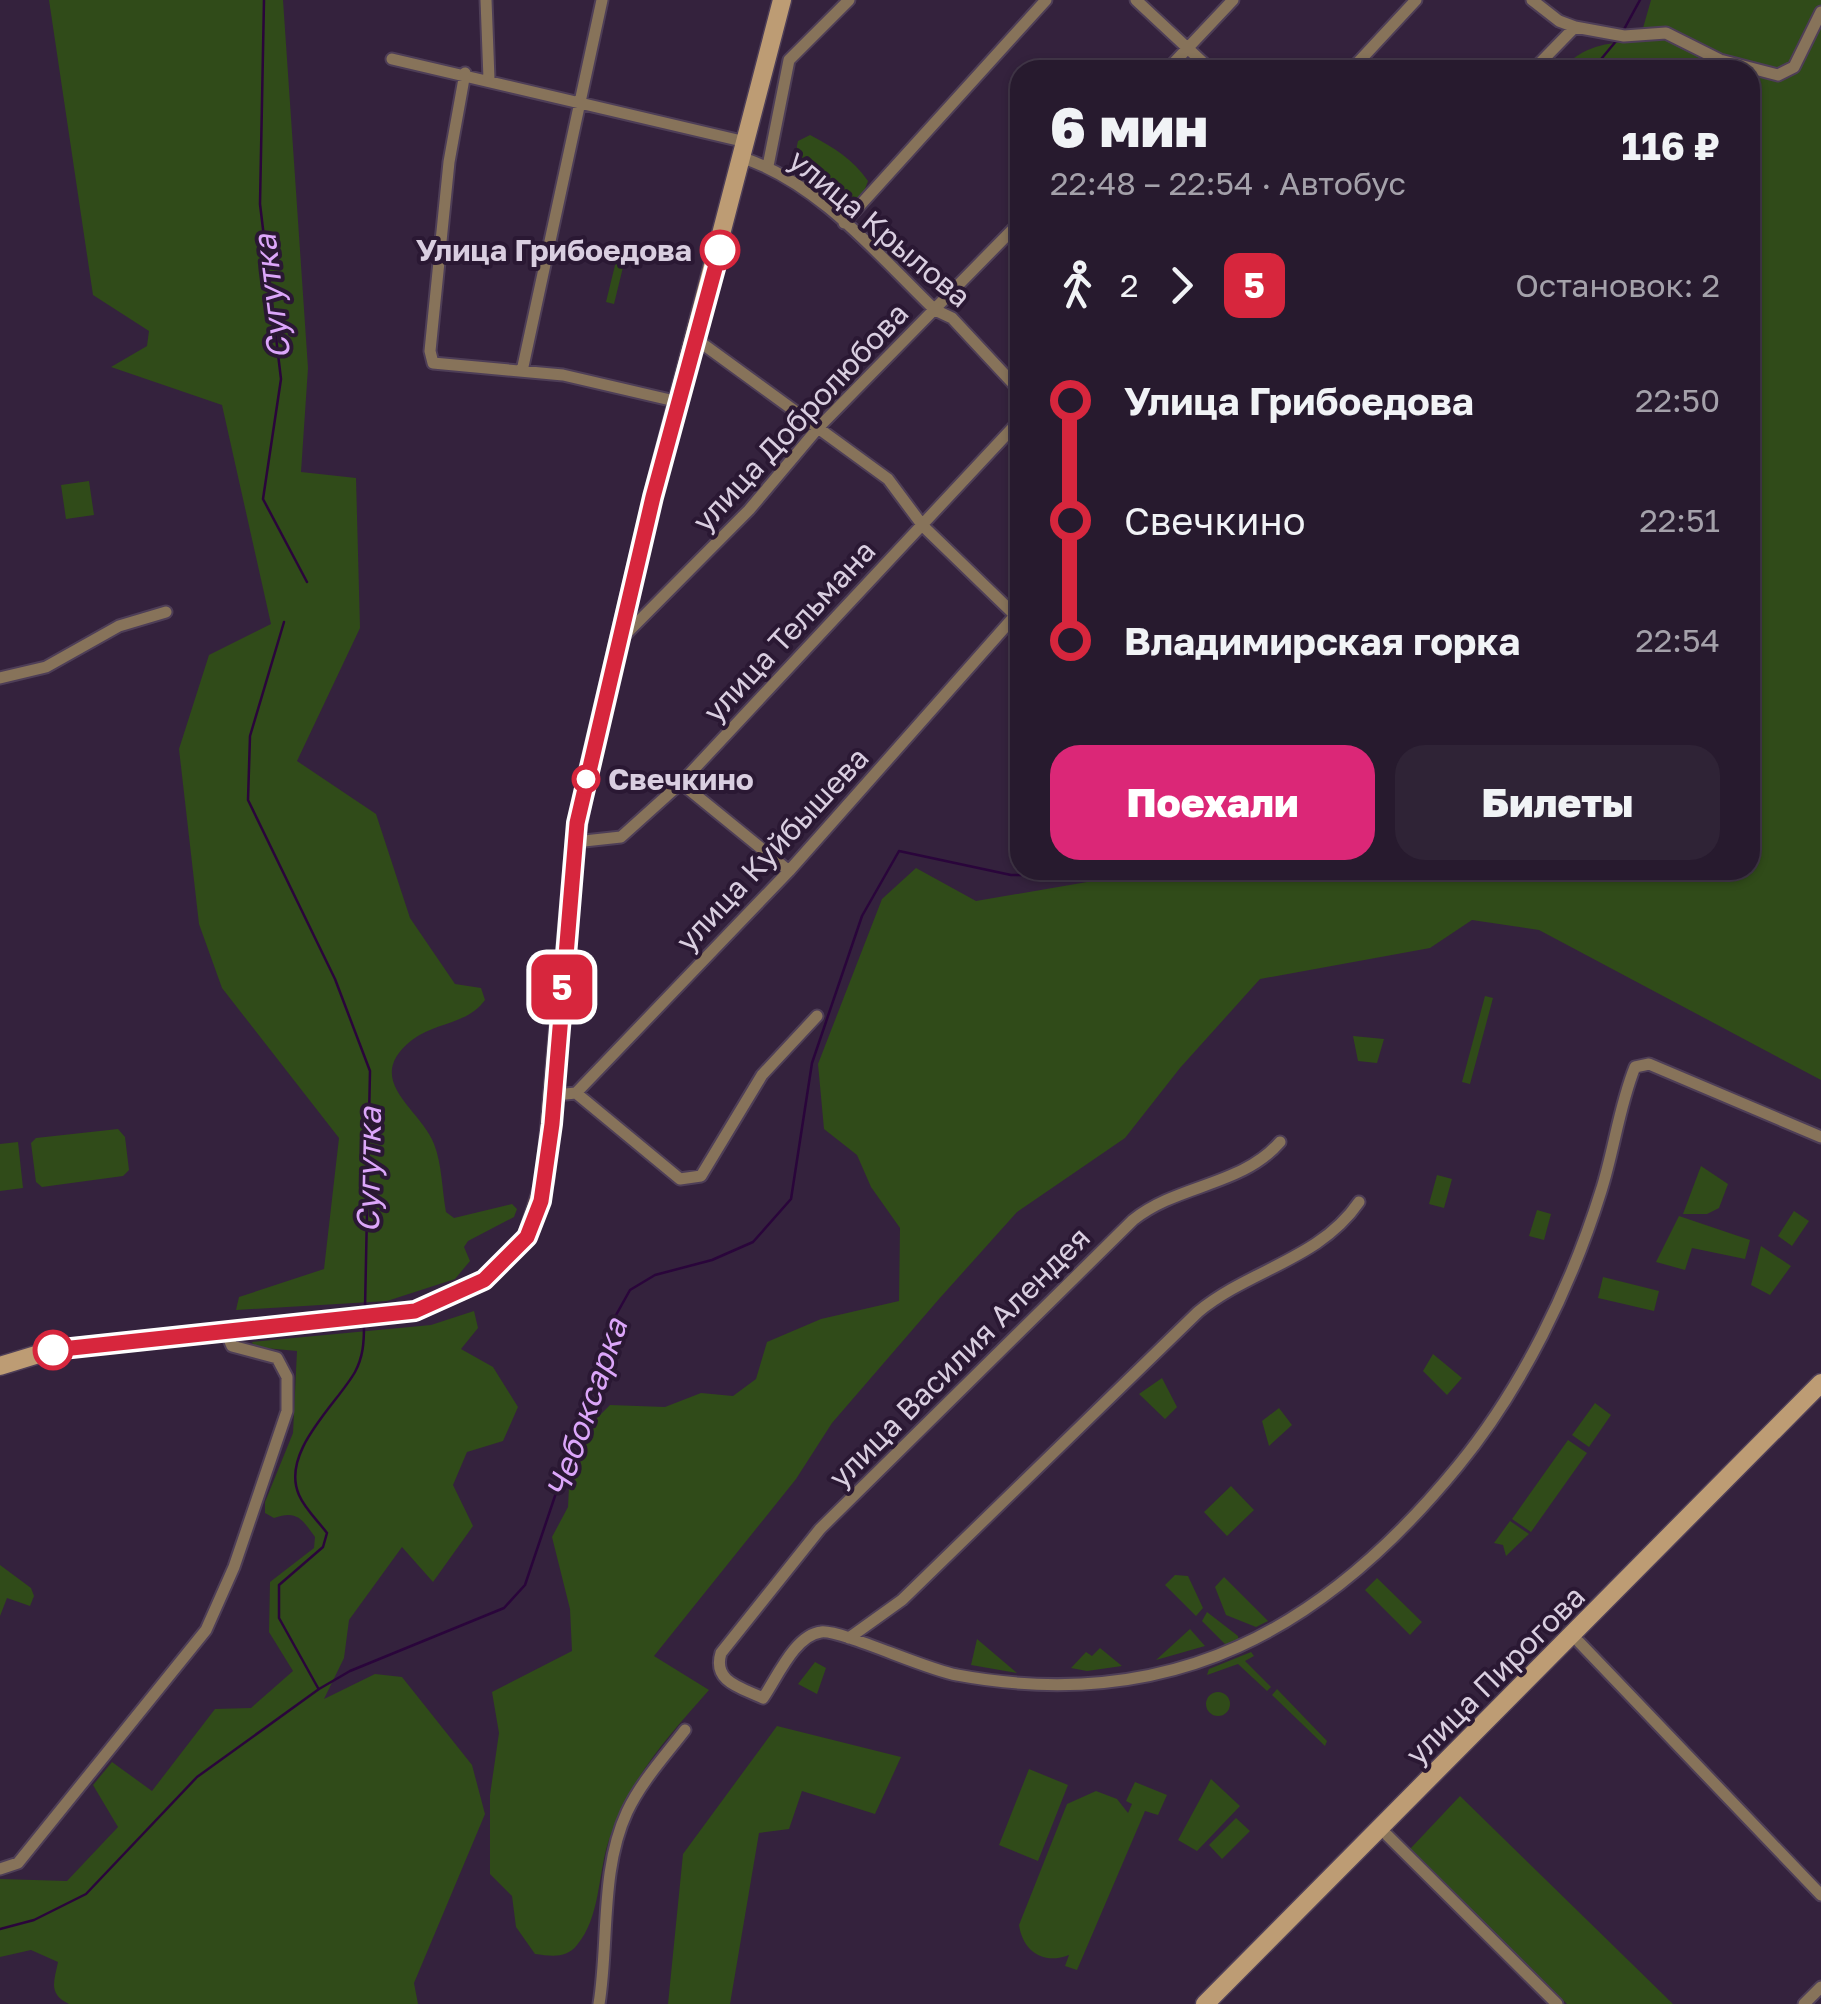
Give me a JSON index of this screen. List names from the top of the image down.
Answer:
{
  "streets": {
    "main road": ["улица Пирогова"],
    "street": [
      "улица Крылова",
      "улица Добролюбова",
      "улица Тельмана",
      "улица Куйбышева",
      "улица Василия Алендея"
    ]
  },
  "crossings": [
    ["улица Крылова", "улица Добролюбова"]
  ],
  "water": ["Сугутка", "Чебоксарка"],
  "places": ["Улица Грибоедова", "Свечкино"],
  "lines": ["bus line 5"],
  "page": {
    "on_map": "5",
    "heading": ["6 мин", "22:48 – 22:54 · Автобус", "116 ₽"],
    "legs": ["2", "5", "Остановок: 2"],
    "list": [
      {
        "name": "Улица Грибоедова",
        "value": "22:50"
      },
      {
        "name": "Свечкино",
        "value": "22:51"
      },
      {
        "name": "Владимирская горка",
        "value": "22:54"
      }
    ],
    "buttons": ["Поехали", "Билеты"]
  }
}
